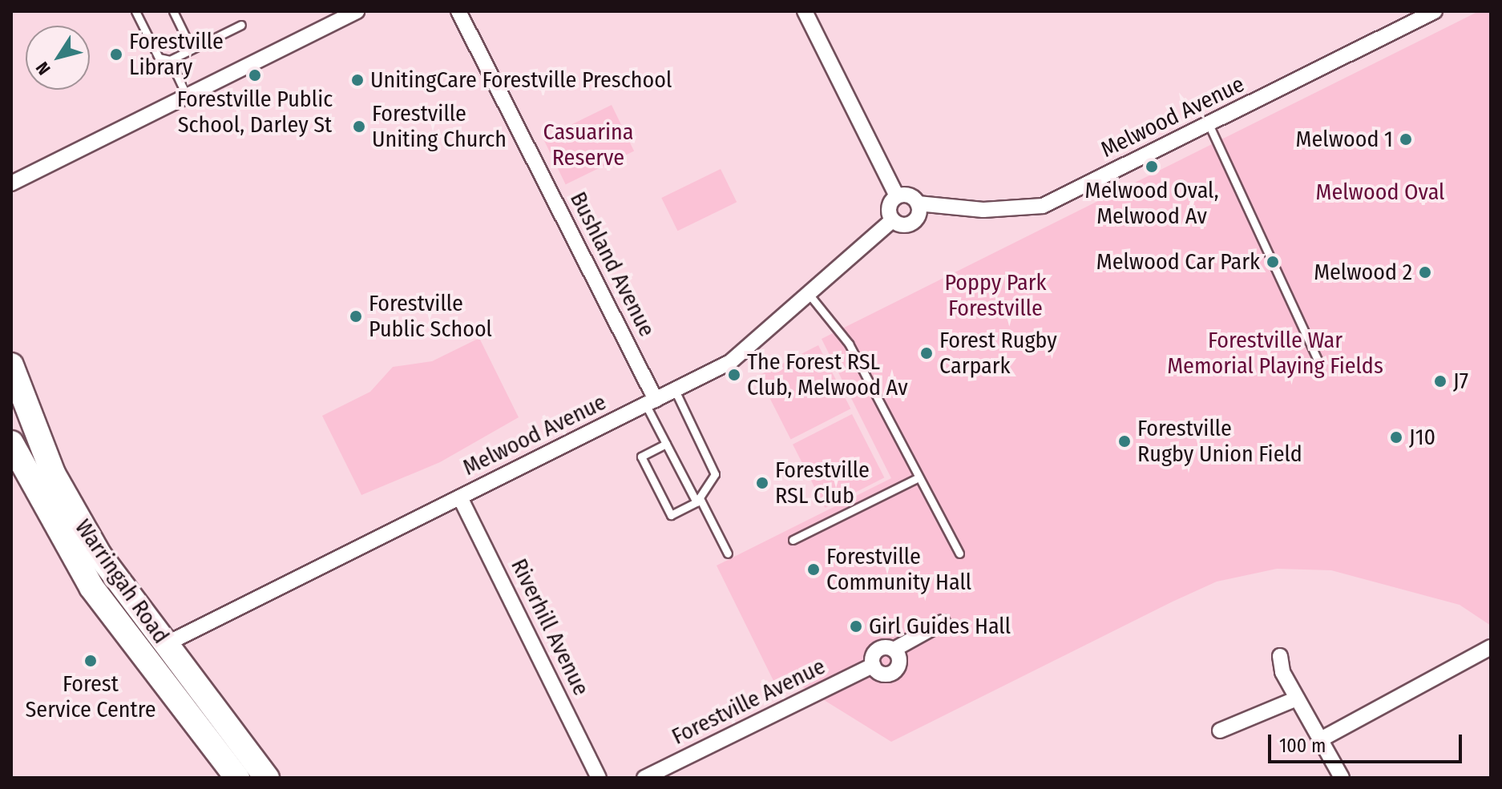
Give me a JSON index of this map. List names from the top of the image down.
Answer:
{
  "streets": {
    "highway": ["Warringah Road"],
    "street": [
      "Melwood Avenue",
      "Bushland Avenue",
      "Riverhill Avenue",
      "Forestville Avenue"
    ]
  },
  "crossings": [
    ["Melwood Avenue", "Bushland Avenue"],
    ["Melwood Avenue", "Warringah Road"],
    ["Melwood Avenue", "Riverhill Avenue"]
  ],
  "parks": [
    "Casuarina Reserve",
    "Melwood Oval",
    "Poppy Park Forestville",
    "Forestville War Memorial Playing Fields"
  ],
  "places": [
    "Forestville Library",
    "Forestville Public School, Darley St",
    "UnitingCare Forestville Preschool",
    "Forestville Uniting Church",
    "Melwood 1",
    "Melwood Oval, Melwood Av",
    "Melwood Car Park",
    "Melwood 2",
    "Forestville Public School",
    "Forest Rugby Carpark",
    "The Forest RSL Club, Melwood Av",
    "J7",
    "J10",
    "Forestville Rugby Union Field",
    "Forestville RSL Club",
    "Forestville Community Hall",
    "Girl Guides Hall",
    "Forest Service Centre"
  ],
  "scale_bar": "100 m",
  "north": "bottom left"
}
